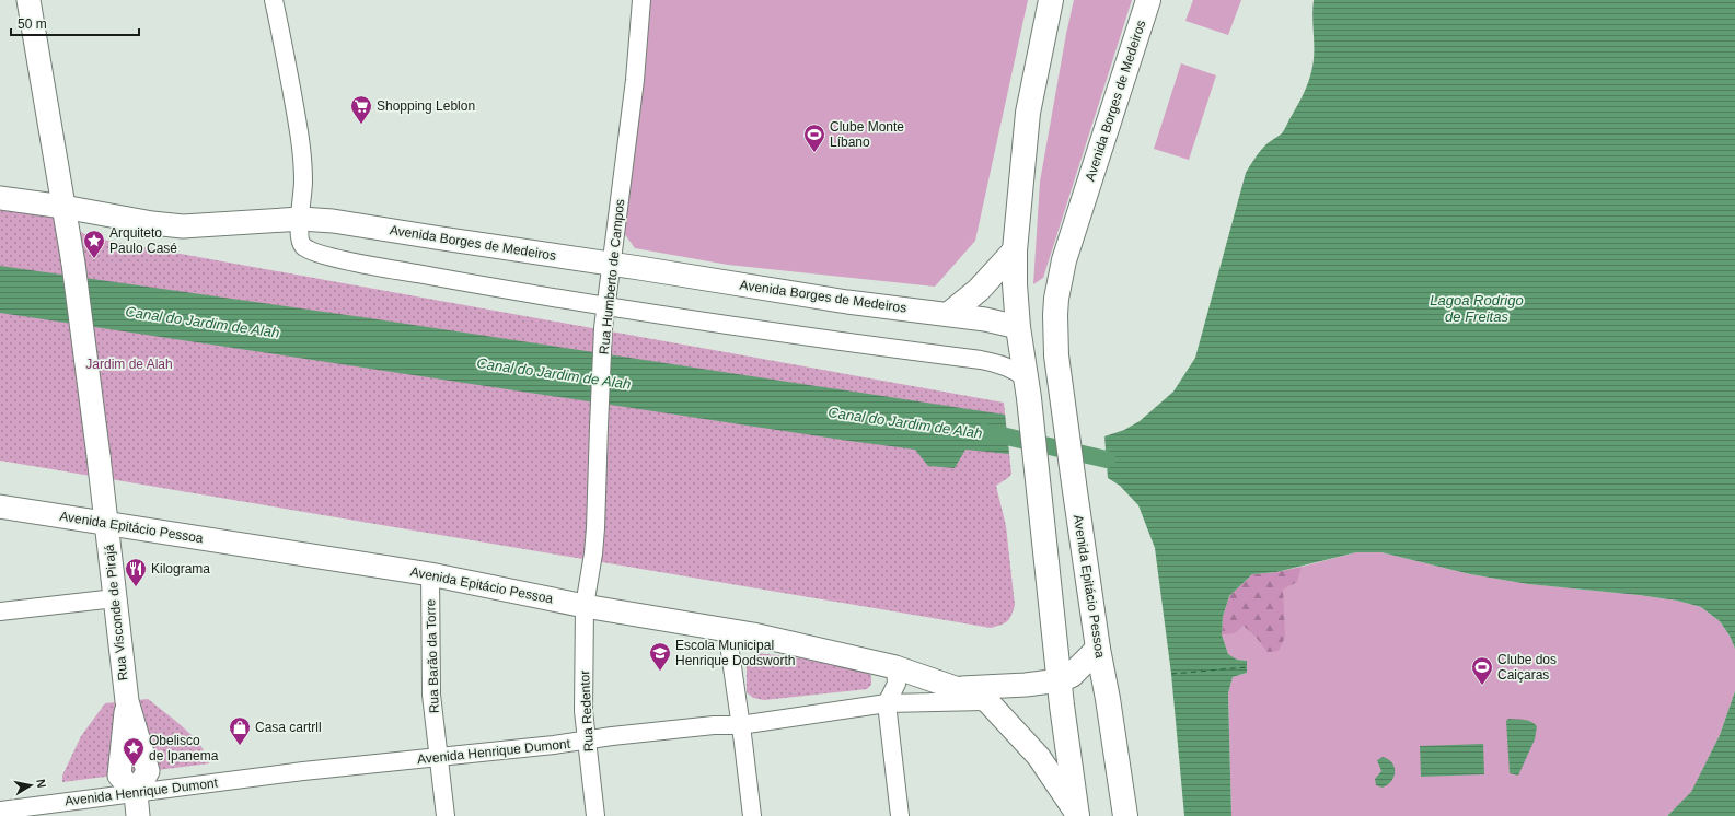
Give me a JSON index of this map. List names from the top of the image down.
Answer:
{
  "streets": {
    "highway": ["Avenida Borges de Medeiros", "Avenida Epitácio Pessoa"],
    "main road": ["Rua Visconde de Pirajá"],
    "street": [
      "Rua Humberto de Campos",
      "Rua Barão da Torre",
      "Rua Redentor",
      "Avenida Henrique Dumont"
    ]
  },
  "crossings": [
    ["Avenida Borges de Medeiros", "Rua Humberto de Campos"],
    ["Avenida Borges de Medeiros", "Avenida Epitácio Pessoa"],
    ["Avenida Borges de Medeiros", "Rua Visconde de Pirajá"],
    ["Rua Humberto de Campos", "Avenida Epitácio Pessoa"],
    ["Rua Humberto de Campos", "Rua Redentor"],
    ["Avenida Epitácio Pessoa", "Rua Visconde de Pirajá"],
    ["Avenida Epitácio Pessoa", "Rua Barão da Torre"],
    ["Avenida Epitácio Pessoa", "Rua Redentor"],
    ["Avenida Epitácio Pessoa", "Avenida Henrique Dumont"],
    ["Rua Visconde de Pirajá", "Avenida Henrique Dumont"],
    ["Rua Barão da Torre", "Avenida Henrique Dumont"],
    ["Rua Redentor", "Avenida Henrique Dumont"]
  ],
  "water": ["Lagoa Rodrigo de Freitas", "Canal do Jardim de Alah"],
  "parks": ["Jardim de Alah"],
  "places": {
    "supermarket": ["Shopping Leblon"],
    "sports": ["Clube Monte Líbano", "Clube dos Caiçaras"],
    "place": ["Arquiteto Paulo Casé", "Obelisco de Ipanema"],
    "restaurant": ["Kilograma"],
    "school or university": ["Escola Municipal Henrique Dodsworth"],
    "shop": ["Casa cartrll"]
  },
  "scale_bar": "50 m",
  "north": "right"
}
